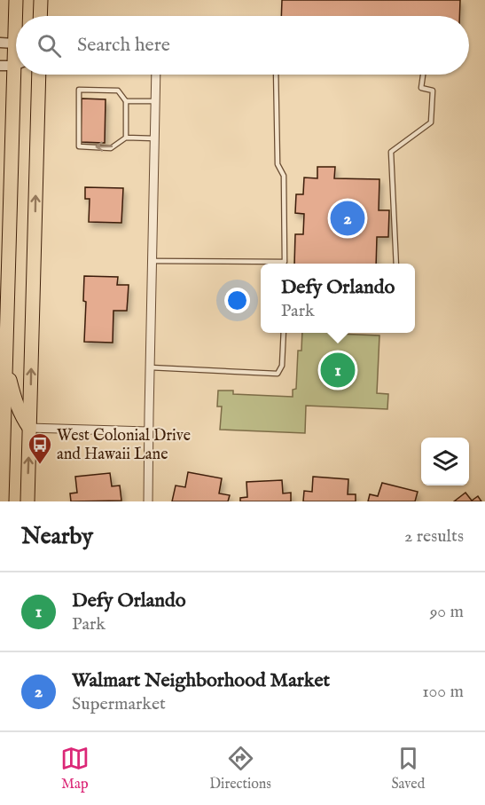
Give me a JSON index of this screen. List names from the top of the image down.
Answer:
{
  "places": {
    "bus stop": ["West Colonial Drive and Hawaii Lane"]
  },
  "page": {
    "search": "Search here",
    "pins": ["2", "1"],
    "popup": ["Defy Orlando", "Park"],
    "heading": ["Nearby", "2 results"],
    "list": [
      {
        "mark": "1",
        "name": "Defy Orlando",
        "note": "Park",
        "value": "90 m"
      },
      {
        "mark": "2",
        "name": "Walmart Neighborhood Market",
        "note": "Supermarket",
        "value": "100 m"
      }
    ],
    "nav": ["Map", "Directions", "Saved"]
  }
}
